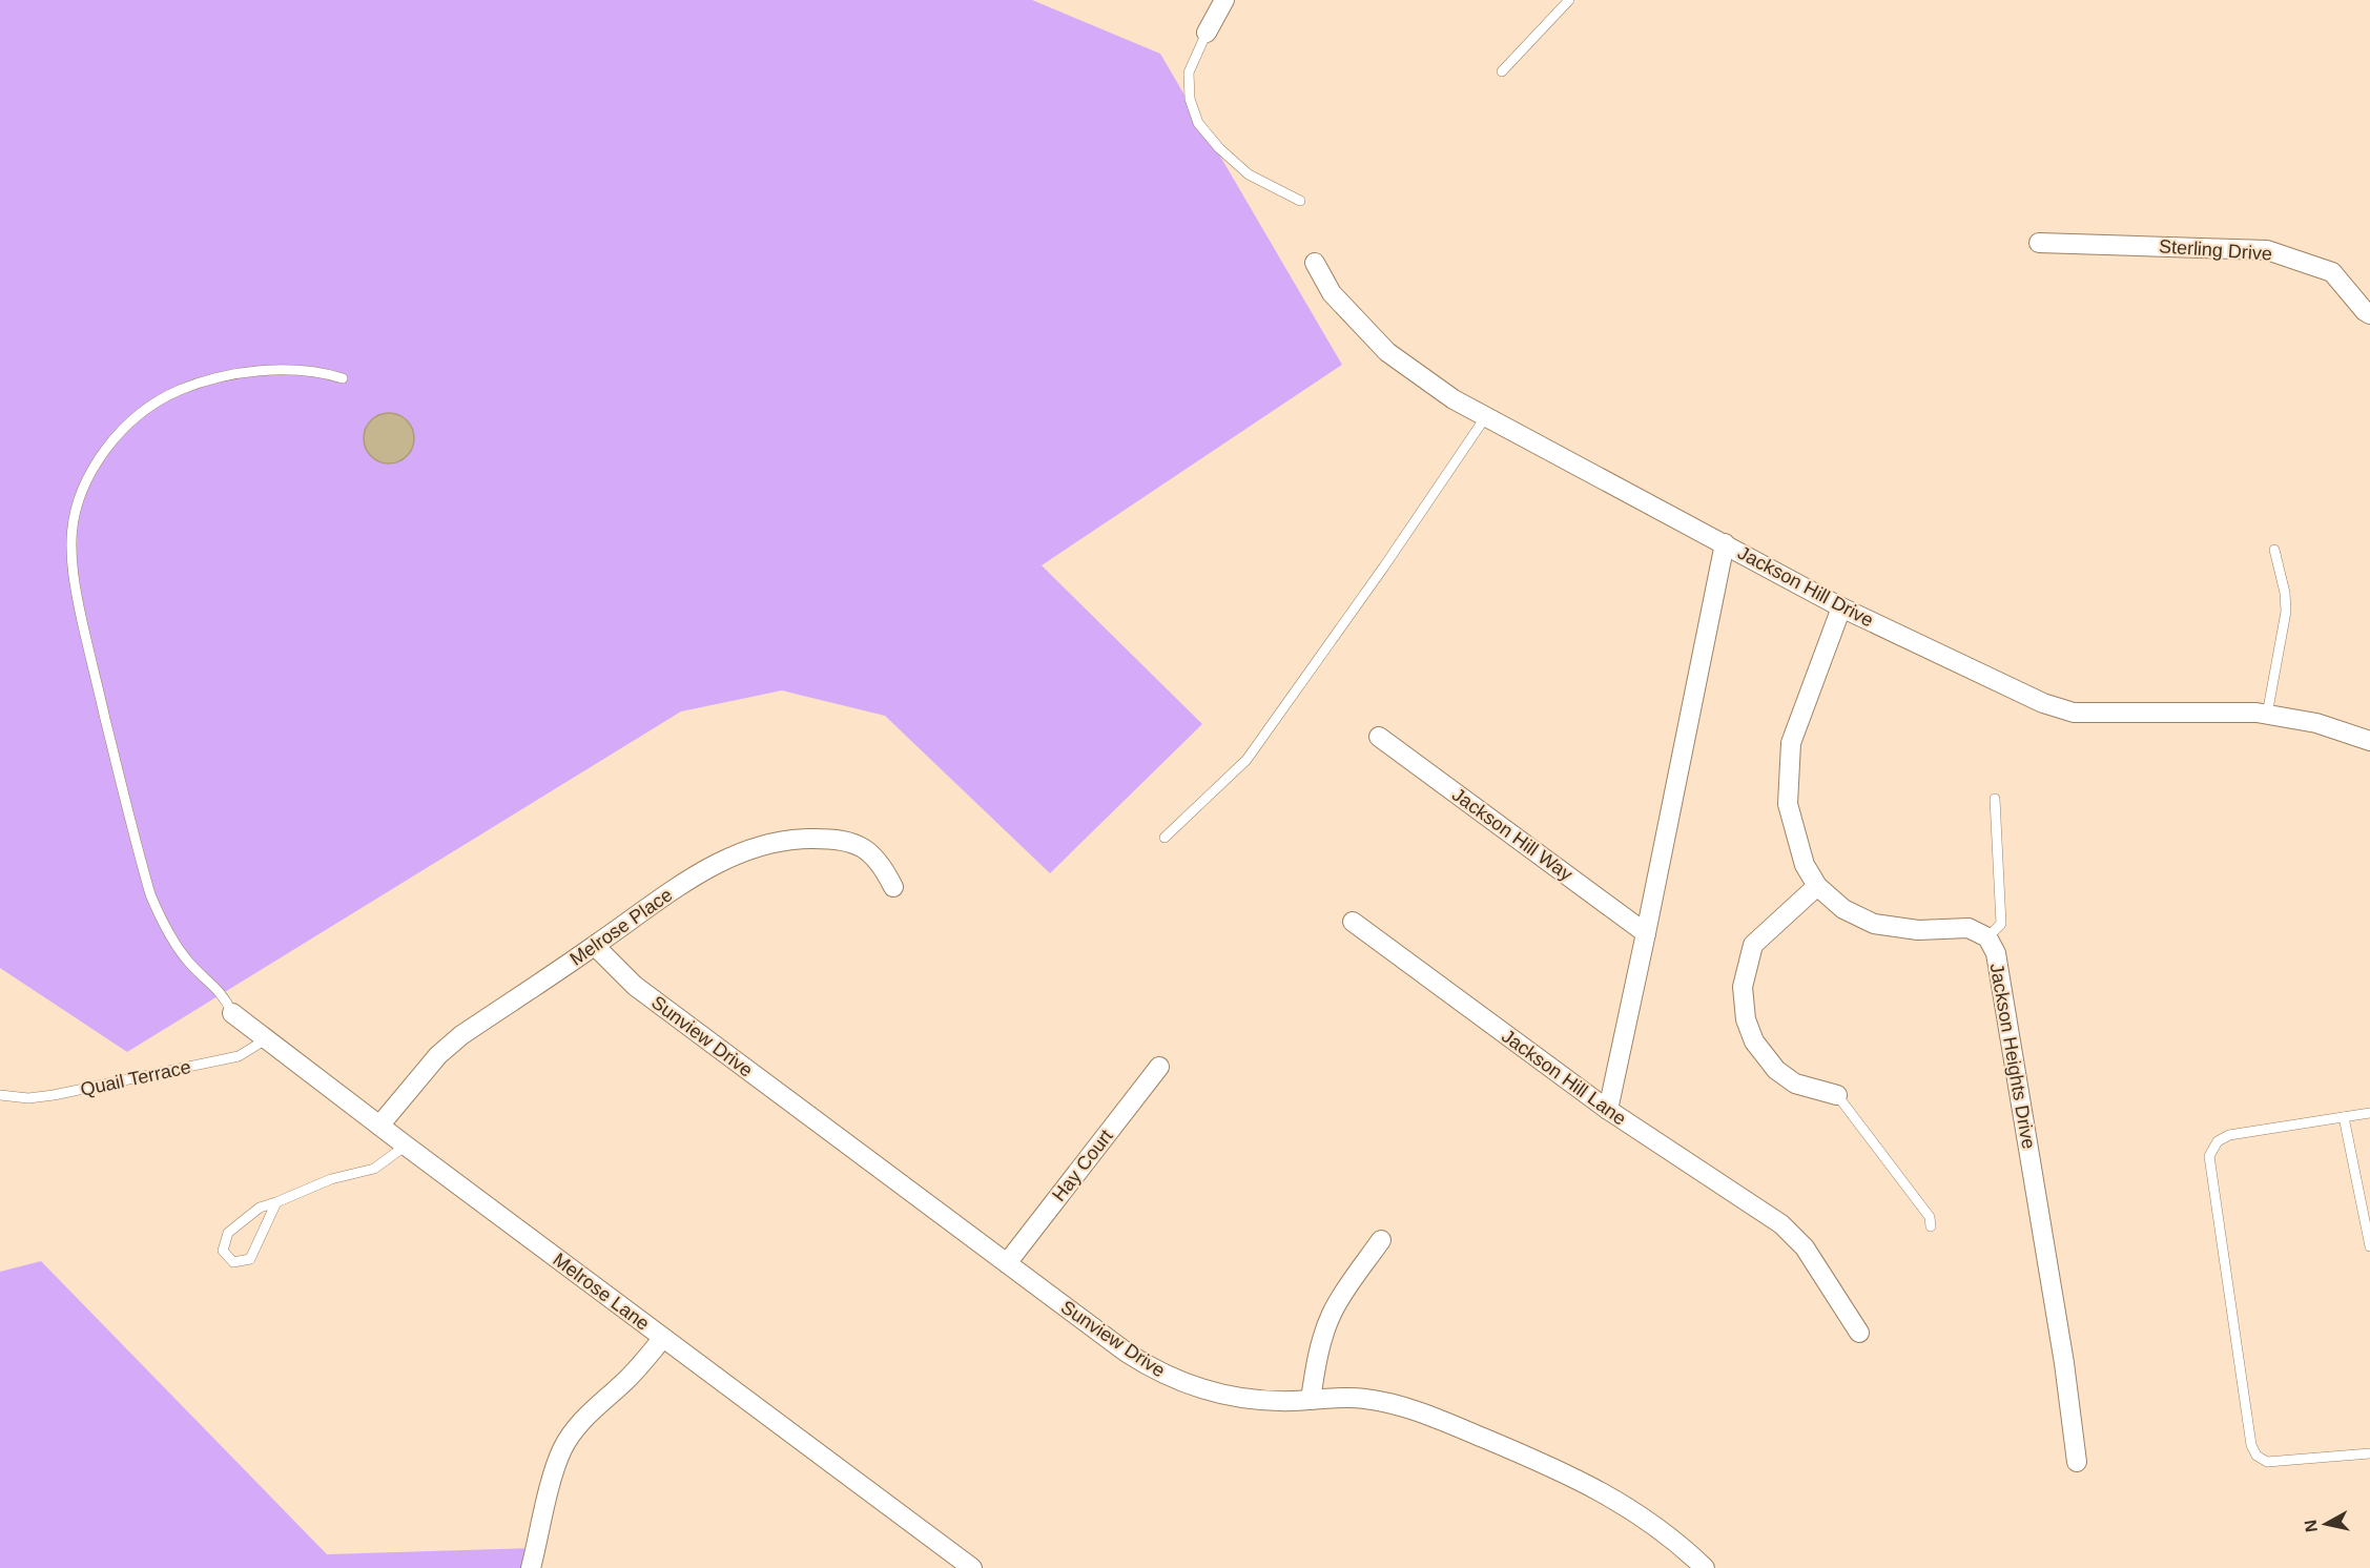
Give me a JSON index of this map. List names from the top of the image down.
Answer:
{
  "streets": {
    "street": [
      "Sterling Drive",
      "Jackson Hill Drive",
      "Jackson Hill Way",
      "Melrose Place",
      "Sunview Drive",
      "Jackson Heights Drive",
      "Jackson Hill Lane",
      "Hay Court",
      "Melrose Lane"
    ],
    "lane": ["Quail Terrace"]
  },
  "crossings": [
    ["Jackson Hill Drive", "Jackson Heights Drive"],
    ["Melrose Place", "Sunview Drive"],
    ["Melrose Place", "Melrose Lane"],
    ["Sunview Drive", "Hay Court"],
    ["Quail Terrace", "Melrose Lane"]
  ],
  "north": "left"
}
